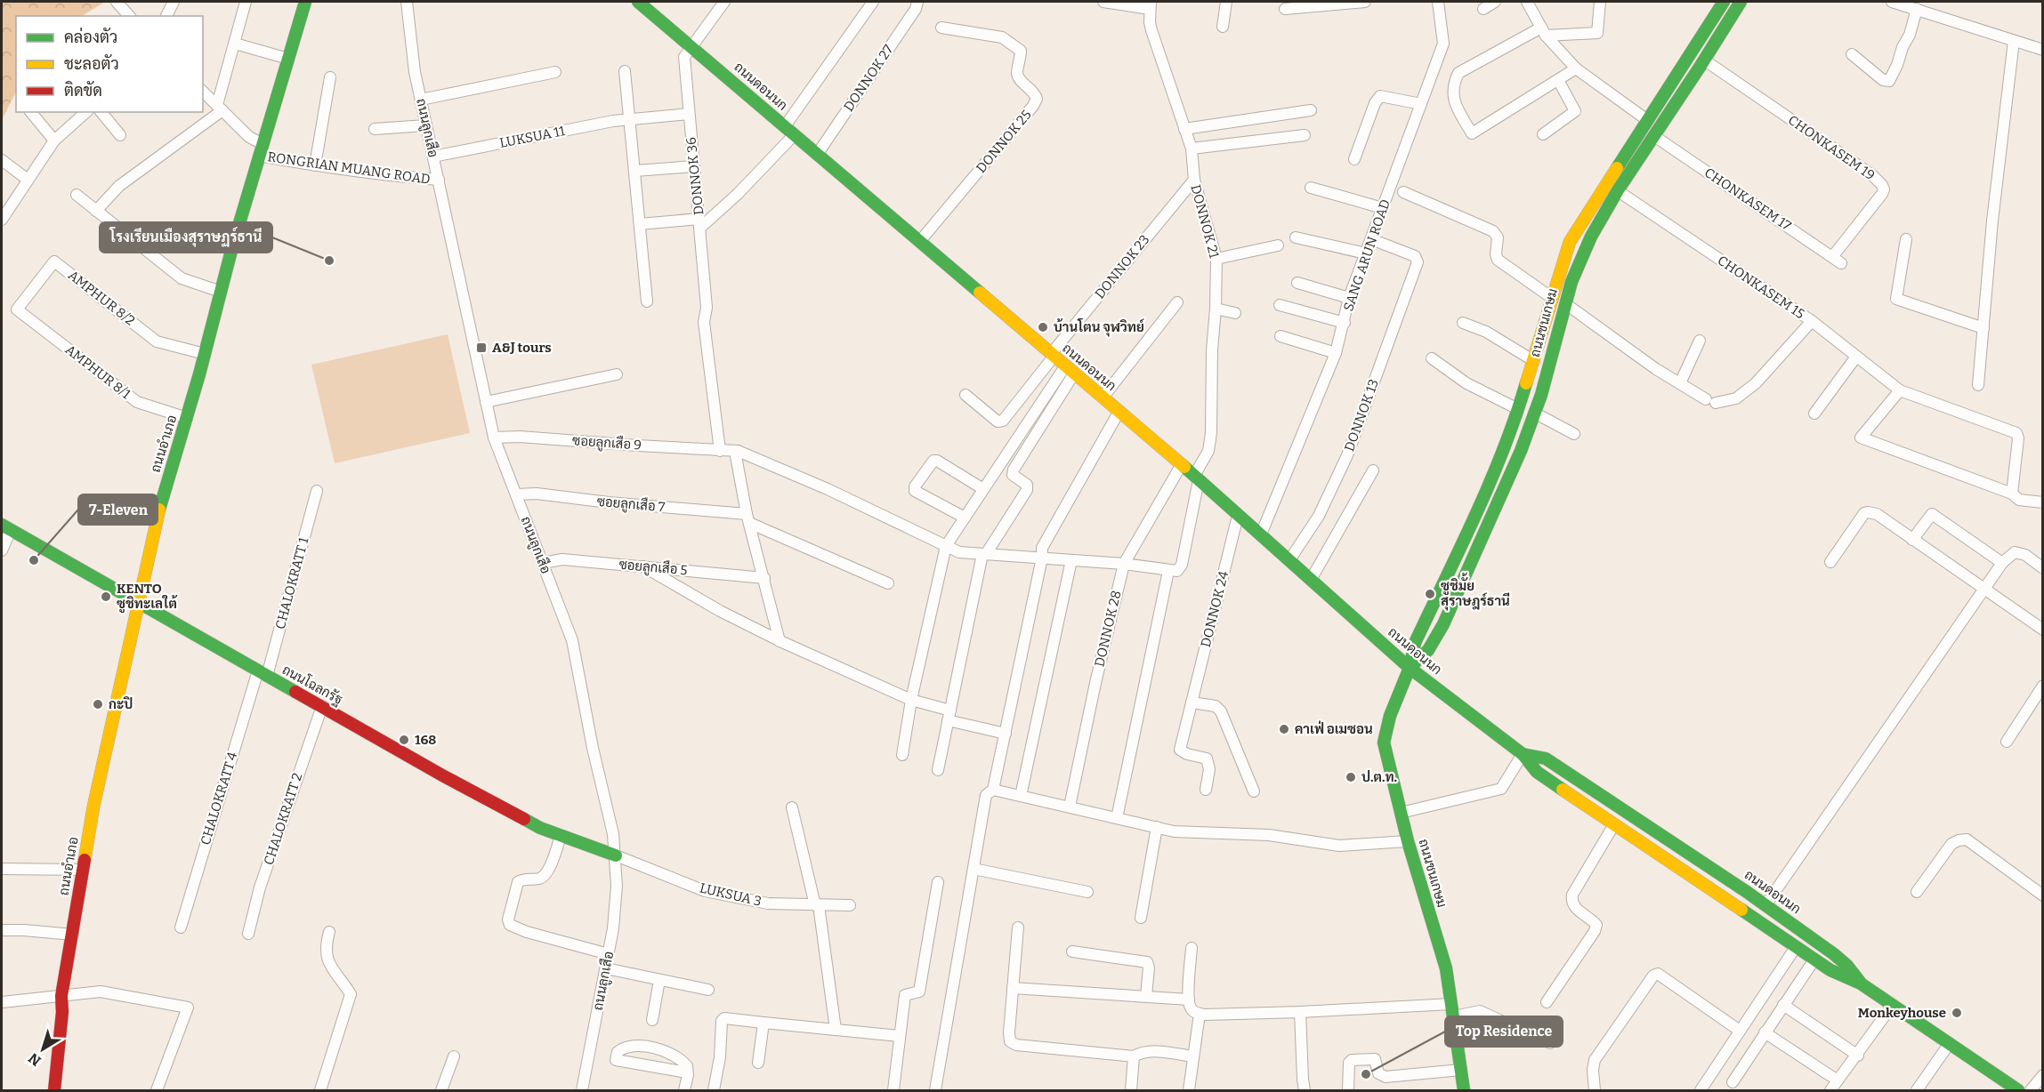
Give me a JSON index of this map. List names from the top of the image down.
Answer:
{
  "streets": {
    "main road": [
      "ถนนดอนนก",
      "ถนนชนเกษม",
      "ถนนอำเภอ",
      "ถนนโฉลกรัฐ"
    ],
    "street": [
      "DONNOK 27",
      "ถนนลูกเสือ",
      "LUKSUA 11",
      "DONNOK 25",
      "CHONKASEM 19",
      "RONGRIAN MUANG ROAD",
      "DONNOK 36",
      "CHONKASEM 17",
      "DONNOK 21",
      "SANG ARUN ROAD",
      "DONNOK 23",
      "CHONKASEM 15",
      "AMPHUR 8/2",
      "AMPHUR 8/1",
      "DONNOK 13",
      "ซอยลูกเสือ 9",
      "ซอยลูกเสือ 7",
      "ซอยลูกเสือ 5",
      "CHALOKRATT 1",
      "DONNOK 24",
      "DONNOK 28",
      "CHALOKRATT 4",
      "CHALOKRATT 2",
      "LUKSUA 3"
    ]
  },
  "crossings": [
    ["DONNOK 27", "ถนนดอนนก"],
    ["ถนนดอนนก", "DONNOK 25"],
    ["ถนนดอนนก", "DONNOK 36"],
    ["ถนนดอนนก", "DONNOK 21"],
    ["ถนนดอนนก", "SANG ARUN ROAD"],
    ["ถนนดอนนก", "DONNOK 23"],
    ["ถนนดอนนก", "ถนนชนเกษม"],
    ["ถนนดอนนก", "DONNOK 13"],
    ["ถนนดอนนก", "DONNOK 24"],
    ["ถนนดอนนก", "DONNOK 28"],
    ["ถนนลูกเสือ", "LUKSUA 11"],
    ["ถนนลูกเสือ", "RONGRIAN MUANG ROAD"],
    ["ถนนลูกเสือ", "ซอยลูกเสือ 9"],
    ["ถนนลูกเสือ", "ซอยลูกเสือ 7"],
    ["ถนนลูกเสือ", "ซอยลูกเสือ 5"],
    ["ถนนลูกเสือ", "ถนนโฉลกรัฐ"],
    ["ถนนลูกเสือ", "LUKSUA 3"],
    ["LUKSUA 11", "DONNOK 36"],
    ["CHONKASEM 19", "CHONKASEM 17"],
    ["CHONKASEM 19", "ถนนชนเกษม"],
    ["RONGRIAN MUANG ROAD", "ถนนอำเภอ"],
    ["DONNOK 36", "ซอยลูกเสือ 9"],
    ["CHONKASEM 17", "ถนนชนเกษม"],
    ["DONNOK 21", "DONNOK 23"],
    ["SANG ARUN ROAD", "DONNOK 13"],
    ["CHONKASEM 15", "ถนนชนเกษม"],
    ["AMPHUR 8/2", "AMPHUR 8/1"],
    ["AMPHUR 8/2", "ถนนอำเภอ"],
    ["AMPHUR 8/1", "ถนนอำเภอ"],
    ["ถนนอำเภอ", "ถนนโฉลกรัฐ"],
    ["CHALOKRATT 1", "ถนนโฉลกรัฐ"],
    ["CHALOKRATT 1", "CHALOKRATT 4"],
    ["ถนนโฉลกรัฐ", "CHALOKRATT 4"],
    ["ถนนโฉลกรัฐ", "CHALOKRATT 2"],
    ["ถนนโฉลกรัฐ", "LUKSUA 3"]
  ],
  "places": {
    "other": [
      "โรงเรียนเมืองสุราษฏร์ธานี",
      "บ้านโตน จุฬวิทย์",
      "7-Eleven",
      "ซูชิมั้ย สุราษฎร์ธานี",
      "KENTO ซูชิทะเลใต้",
      "กะปิ",
      "คาเฟ่ อเมซอน",
      "168",
      "ป.ต.ท.",
      "Monkeyhouse",
      "Top Residence"
    ],
    "transit": ["A&J tours"]
  },
  "legend": ["คล่องตัว", "ชะลอตัว", "ติดขัด"],
  "north": "bottom left"
}
